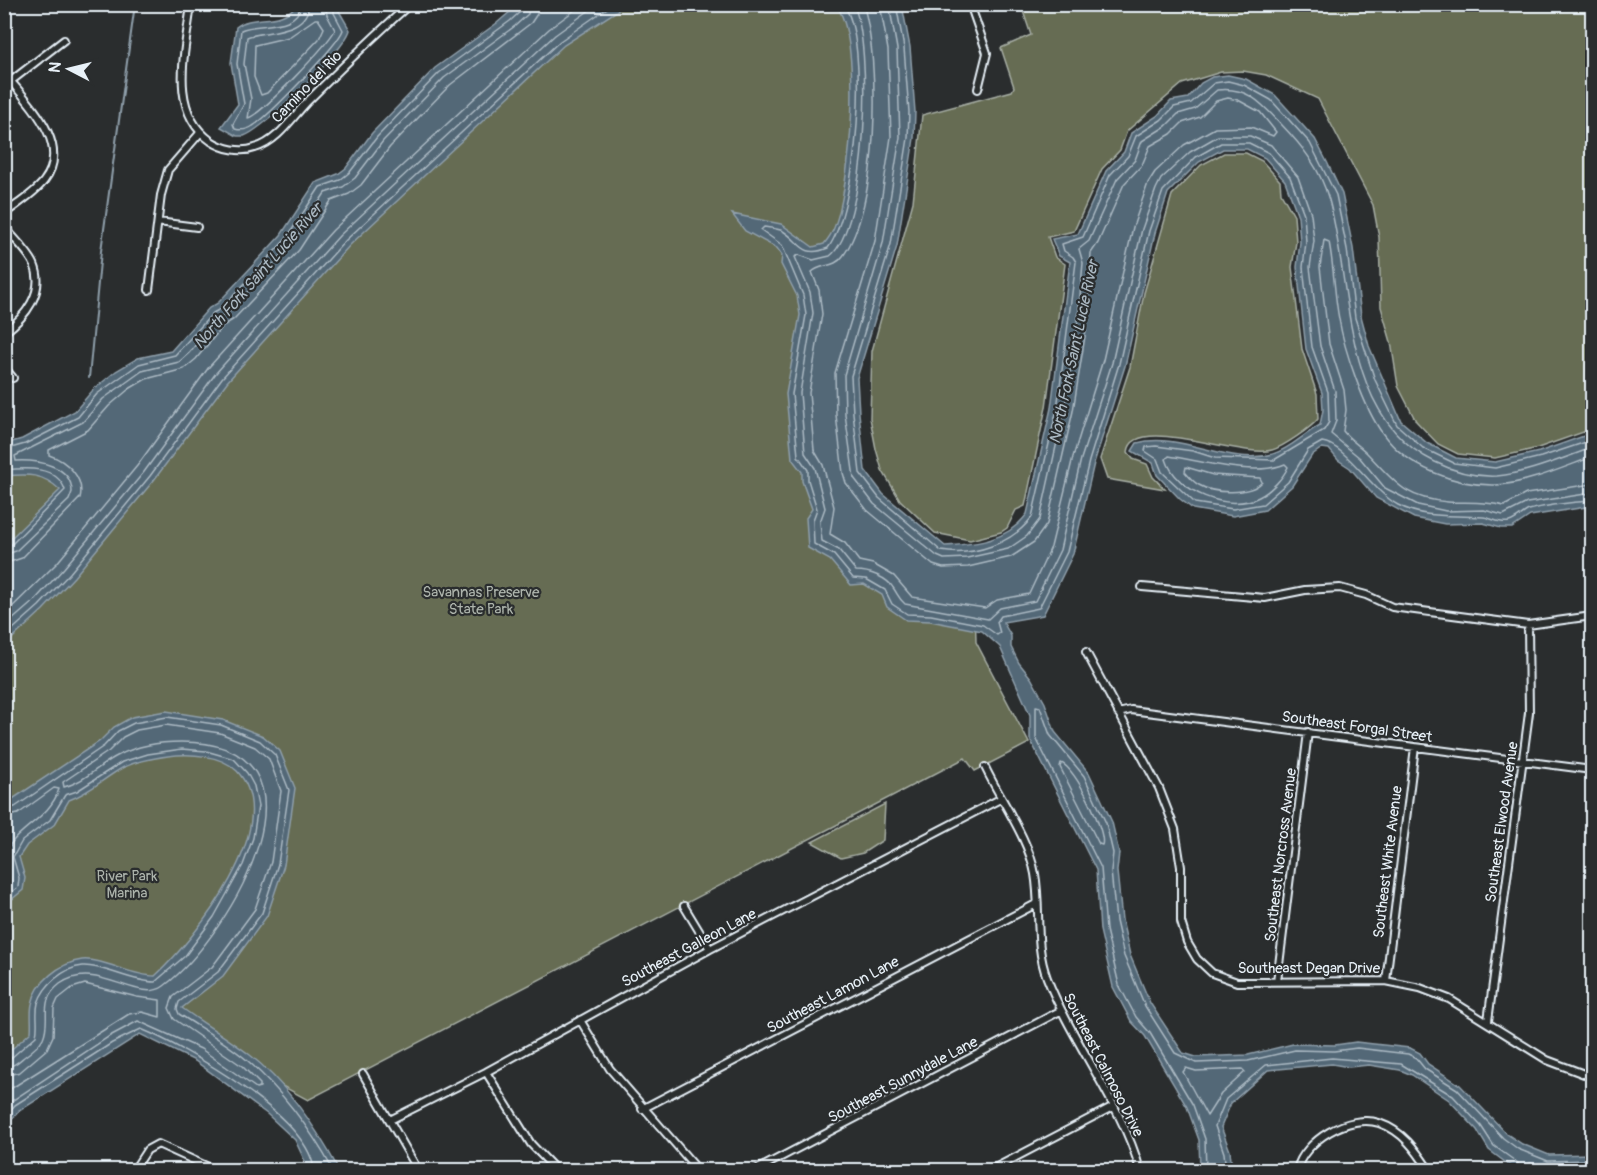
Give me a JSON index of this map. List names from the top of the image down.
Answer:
{
  "streets": {
    "street": [
      "Camino del Rio",
      "Southeast Forgal Street",
      "Southeast Elwood Avenue",
      "Southeast Norcross Avenue",
      "Southeast White Avenue",
      "Southeast Galleon Lane",
      "Southeast Degan Drive",
      "Southeast Lamon Lane",
      "Southeast Calmoso Drive",
      "Southeast Sunnydale Lane"
    ]
  },
  "crossings": [
    ["Southeast Forgal Street", "Southeast Elwood Avenue"],
    ["Southeast Forgal Street", "Southeast Norcross Avenue"],
    ["Southeast Forgal Street", "Southeast White Avenue"],
    ["Southeast Forgal Street", "Southeast Degan Drive"],
    ["Southeast Elwood Avenue", "Southeast Degan Drive"],
    ["Southeast Norcross Avenue", "Southeast Degan Drive"],
    ["Southeast White Avenue", "Southeast Degan Drive"],
    ["Southeast Galleon Lane", "Southeast Calmoso Drive"],
    ["Southeast Lamon Lane", "Southeast Calmoso Drive"],
    ["Southeast Calmoso Drive", "Southeast Sunnydale Lane"]
  ],
  "water": ["North Fork Saint Lucie River"],
  "parks": ["Savannas Preserve State Park", "River Park Marina"],
  "north": "left"
}
